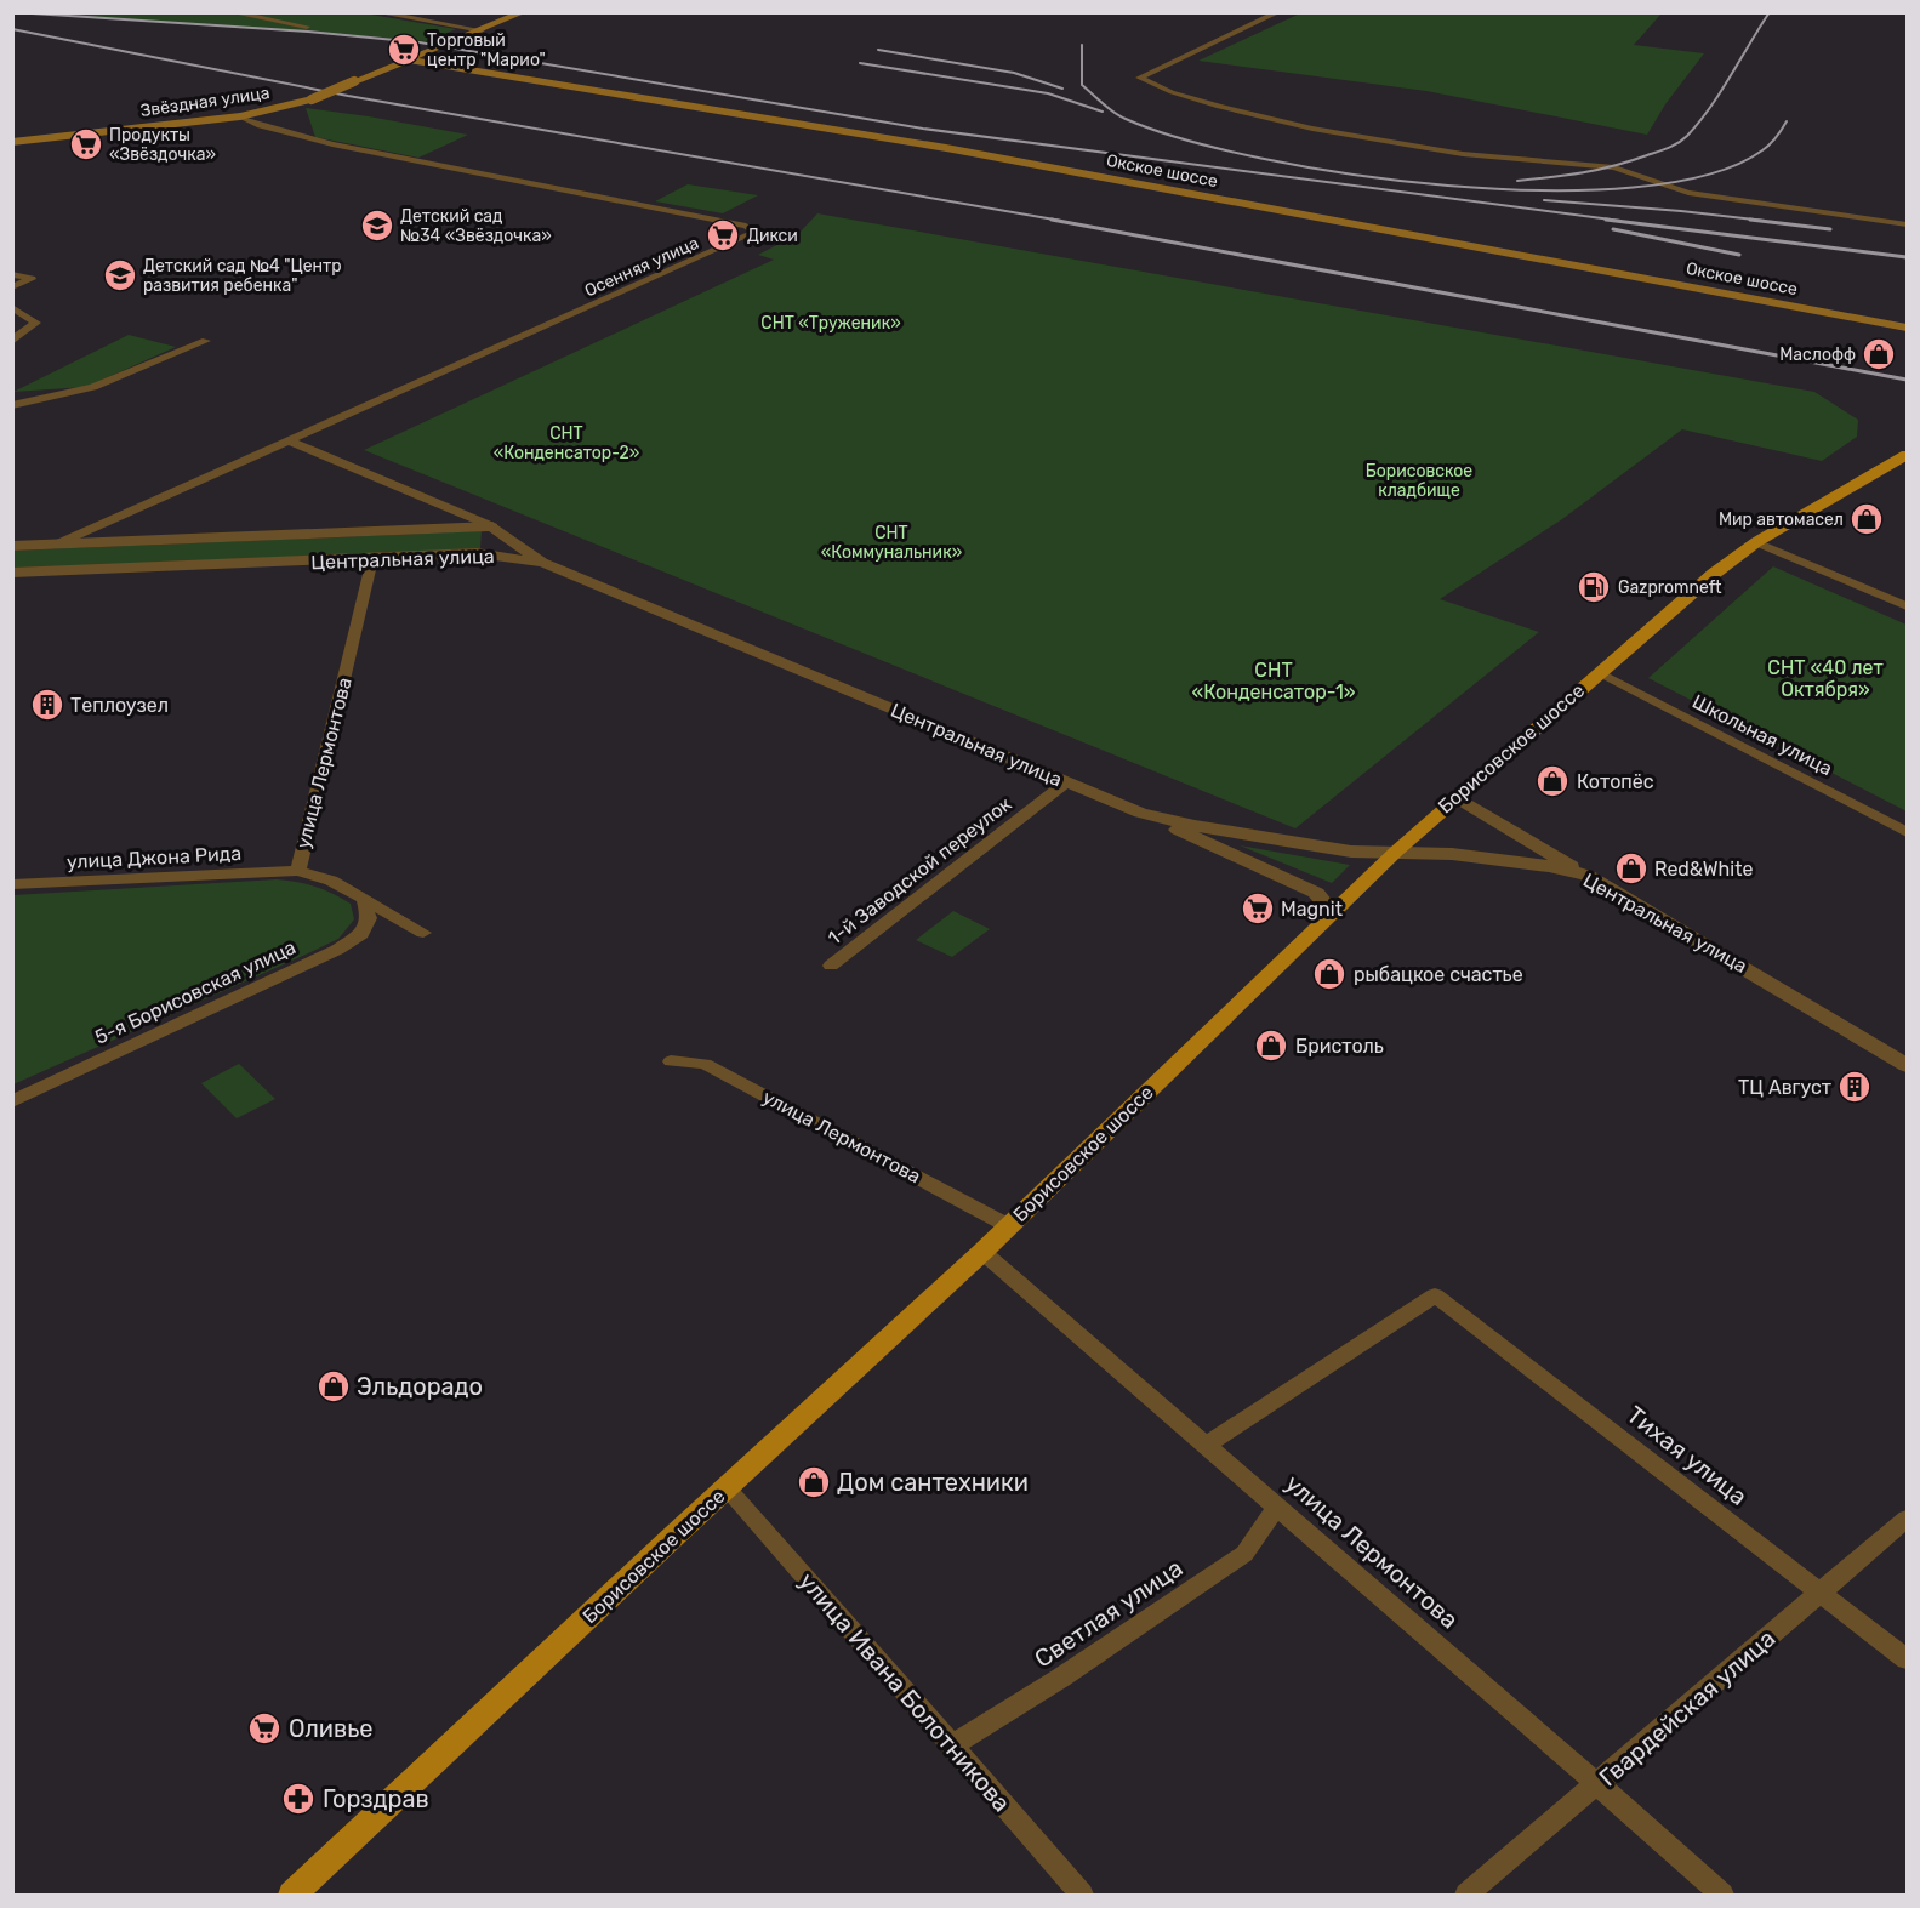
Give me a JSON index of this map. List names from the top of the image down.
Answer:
{
  "streets": {
    "main road": ["Звёздная улица", "Окское шоссе", "Борисовское шоссе"],
    "street": [
      "Осенняя улица",
      "Центральная улица",
      "Школьная улица",
      "улица Лермонтова",
      "улица Джона Рида",
      "1-й Заводской переулок",
      "5-я Борисовская улица",
      "Тихая улица",
      "Светлая улица",
      "улица Ивана Болотникова",
      "Гвардейская улица"
    ]
  },
  "crossings": [
    ["Звёздная улица", "Окское шоссе"],
    ["Звёздная улица", "Осенняя улица"],
    ["Осенняя улица", "Центральная улица"],
    ["Центральная улица", "Борисовское шоссе"],
    ["Центральная улица", "улица Лермонтова"],
    ["Центральная улица", "1-й Заводской переулок"],
    ["Школьная улица", "Борисовское шоссе"],
    ["Борисовское шоссе", "улица Лермонтова"],
    ["Борисовское шоссе", "улица Ивана Болотникова"],
    ["улица Лермонтова", "улица Джона Рида"],
    ["улица Лермонтова", "5-я Борисовская улица"],
    ["улица Лермонтова", "Тихая улица"],
    ["улица Лермонтова", "Светлая улица"],
    ["улица Лермонтова", "Гвардейская улица"],
    ["Тихая улица", "Гвардейская улица"],
    ["Светлая улица", "улица Ивана Болотникова"]
  ],
  "parks": [
    "СНТ «Труженик»",
    "СНТ «Конденсатор-2»",
    "Борисовское кладбище",
    "СНТ «Коммунальник»",
    "СНТ «40 лет Октября»",
    "СНТ «Конденсатор-1»"
  ],
  "places": {
    "supermarket": [
      "Торговый центр \"Марио\"",
      "Продукты «Звёздочка»",
      "Дикси",
      "Magnit",
      "Оливье"
    ],
    "school or university": ["Детский сад №34 «Звёздочка»", "Детский сад №4 \"Центр развития ребенка\""],
    "shop": [
      "Маслофф",
      "Мир автомасел",
      "Котопёс",
      "Red&White",
      "рыбацкое счастье",
      "Бристоль",
      "Эльдорадо",
      "Дом сантехники"
    ],
    "fuel station": ["Gazpromneft"],
    "building": ["Теплоузел", "ТЦ Август"],
    "pharmacy": ["Горздрав"]
  }
}
